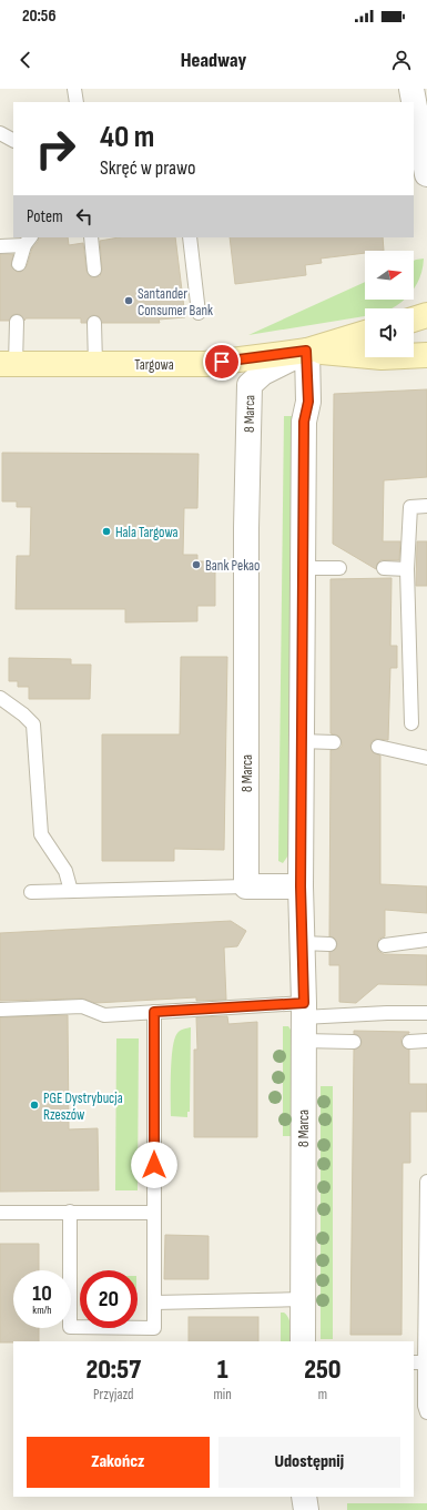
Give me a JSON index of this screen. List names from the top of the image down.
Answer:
{
  "streets": {
    "street": ["Targowa", "8 Marca"]
  },
  "crossings": [
    ["Targowa", "8 Marca"]
  ],
  "places": [
    "Santander Consumer Bank",
    "Hala Targowa",
    "Bank Pekao",
    "PGE Dystrybucja Rzeszów"
  ],
  "north": "right",
  "page": {
    "status": "20:56",
    "header": "Headway",
    "turn": ["40 m", "Skręć w prawo"],
    "then": "Potem",
    "speed": "10 km/h",
    "limit": "20",
    "eta": [
      "20:57",
      "Przyjazd",
      "1",
      "min",
      "250",
      "m"
    ],
    "buttons": ["Zakończ", "Udostępnij"]
  }
}
